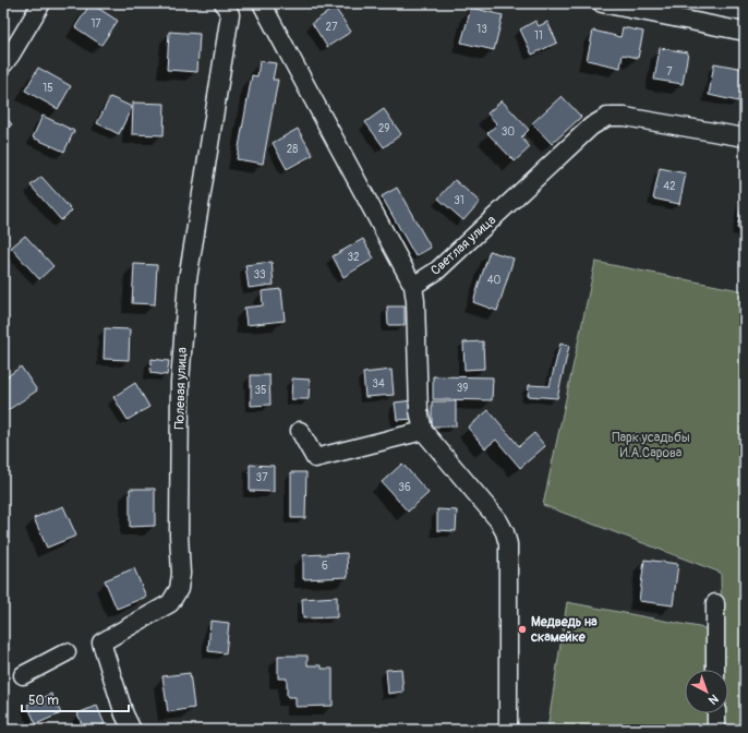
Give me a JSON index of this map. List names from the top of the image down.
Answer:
{
  "streets": {
    "street": ["Светлая улица", "Полевая улица"]
  },
  "parks": ["Парк усадьбы И.А.Сарова"],
  "places": ["Медведь на скамейке"],
  "house_numbers": [
    "17",
    "27",
    "13",
    "11",
    "7",
    "15",
    "29",
    "30",
    "28",
    "42",
    "31",
    "32",
    "33",
    "40",
    "34",
    "39",
    "35",
    "37",
    "36",
    "6"
  ],
  "scale_bar": "50 m",
  "north": "bottom right"
}
